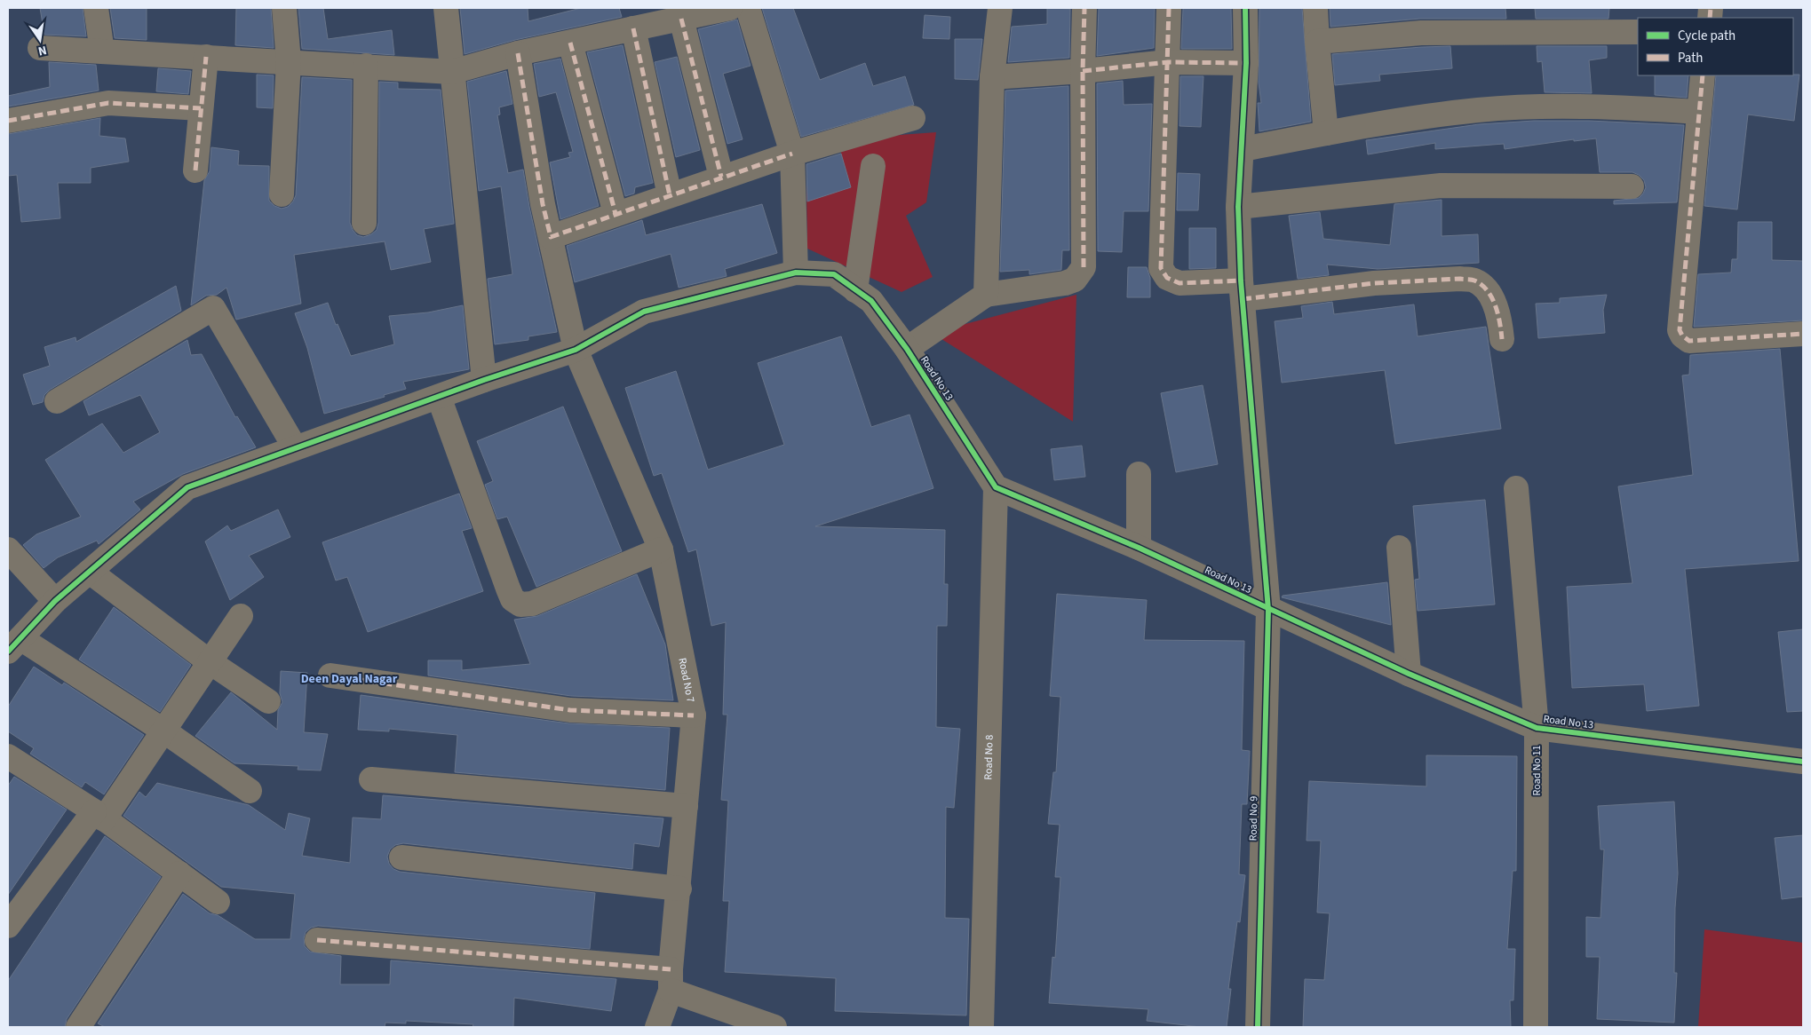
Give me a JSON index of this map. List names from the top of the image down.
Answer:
{
  "streets": {
    "street": [
      "Road No 13",
      "Road No 7",
      "Road No 8",
      "Road No 11",
      "Road No 9"
    ]
  },
  "crossings": [
    ["Road No 13", "Road No 7"],
    ["Road No 13", "Road No 8"],
    ["Road No 13", "Road No 11"],
    ["Road No 13", "Road No 9"]
  ],
  "districts": ["Deen Dayal Nagar"],
  "legend": ["Cycle path", "Path"],
  "north": "bottom"
}
